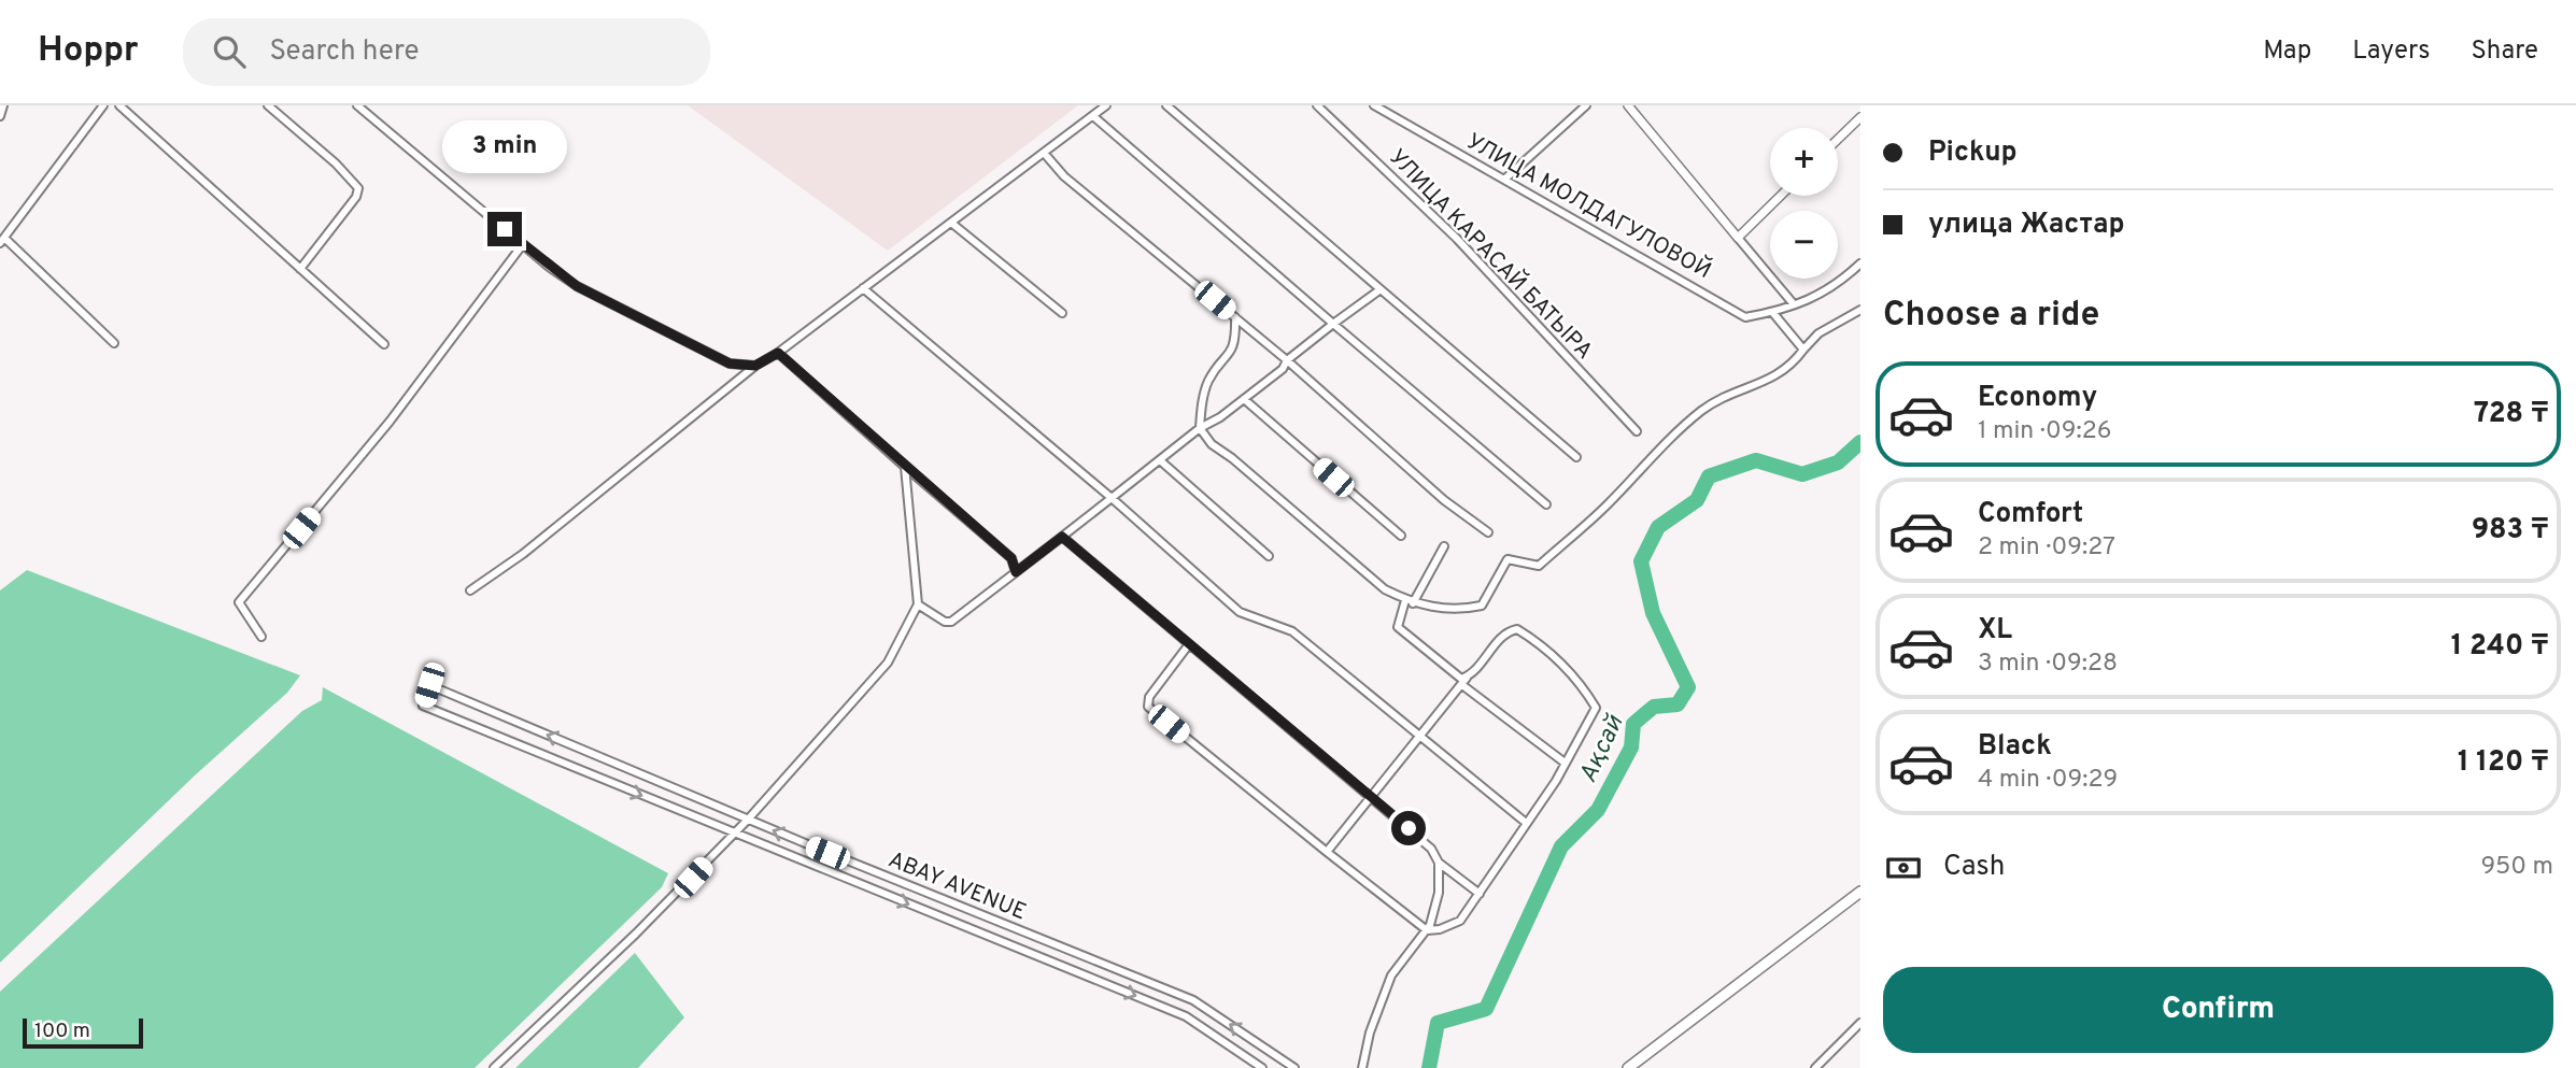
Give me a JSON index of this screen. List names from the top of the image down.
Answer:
{
  "streets": {
    "street": ["УЛИЦА МОЛДАГУЛОВОЙ", "УЛИЦА КАРАСАЙ БАТЫРА", "ABAY AVENUE"]
  },
  "water": ["Ақсай"],
  "scale_bar": "100 m",
  "page": {
    "header": "Hoppr",
    "search": "Search here",
    "nav": ["Map", "Layers", "Share"],
    "banner": ["Pickup", "улица Жастар"],
    "bubble": "3 min",
    "map_buttons": ["+", "−"],
    "heading": "Choose a ride",
    "list": [
      {
        "name": "Economy",
        "note": "1 min · 09:26",
        "value": "728 ₸"
      },
      {
        "name": "Comfort",
        "note": "2 min · 09:27",
        "value": "983 ₸"
      },
      {
        "name": "XL",
        "note": "3 min · 09:28",
        "value": "1 240 ₸"
      },
      {
        "name": "Black",
        "note": "4 min · 09:29",
        "value": "1 120 ₸"
      }
    ],
    "pay": ["Cash", "950 m"],
    "buttons": "Confirm",
    "scale": "100 m"
  }
}
